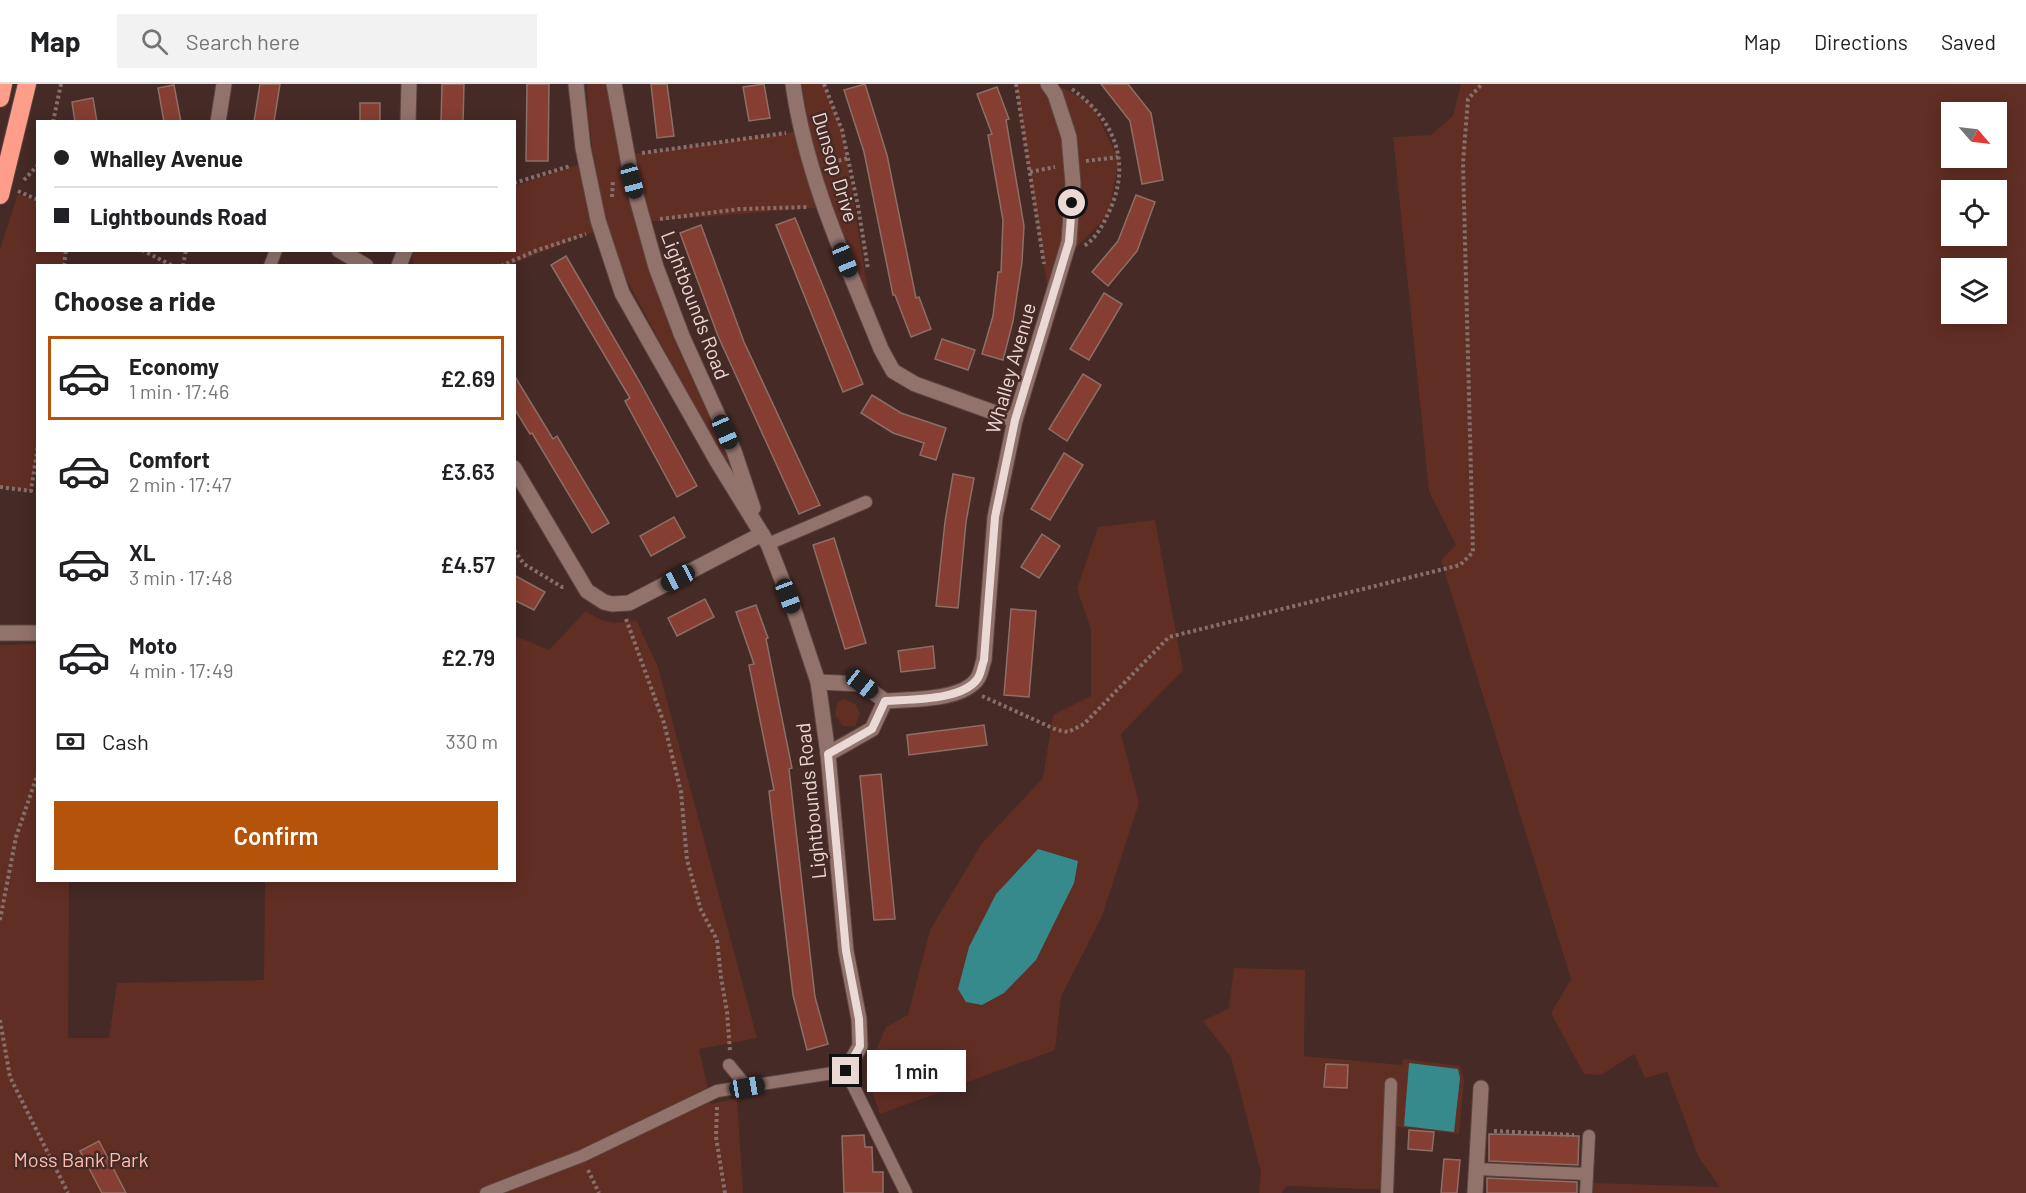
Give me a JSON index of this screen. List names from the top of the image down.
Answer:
{
  "streets": {
    "street": ["Dunsop Drive", "Lightbounds Road", "Whalley Avenue"]
  },
  "crossings": [
    ["Dunsop Drive", "Whalley Avenue"]
  ],
  "parks": ["Moss Bank Park"],
  "north": "bottom right",
  "page": {
    "header": "Map",
    "search": "Search here",
    "nav": ["Map", "Directions", "Saved"],
    "banner": ["Whalley Avenue", "Lightbounds Road"],
    "heading": "Choose a ride",
    "list": [
      {
        "name": "Economy",
        "note": "1 min · 17:46",
        "value": "£2.69"
      },
      {
        "name": "Comfort",
        "note": "2 min · 17:47",
        "value": "£3.63"
      },
      {
        "name": "XL",
        "note": "3 min · 17:48",
        "value": "£4.57"
      },
      {
        "name": "Moto",
        "note": "4 min · 17:49",
        "value": "£2.79"
      }
    ],
    "pay": ["Cash", "330 m"],
    "buttons": "Confirm",
    "bubble": "1 min"
  }
}
